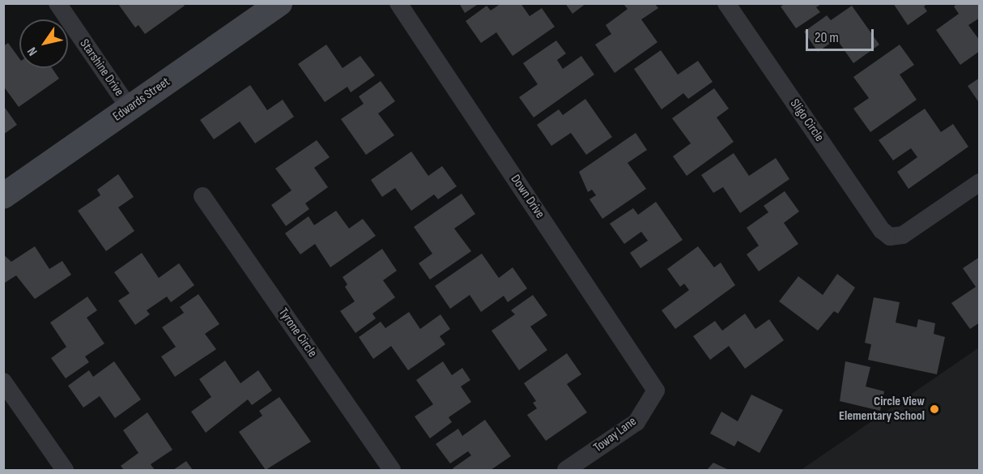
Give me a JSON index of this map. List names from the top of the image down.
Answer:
{
  "streets": {
    "street": [
      "Starshine Drive",
      "Edwards Street",
      "Sligo Circle",
      "Down Drive",
      "Tyrone Circle",
      "Toway Lane"
    ]
  },
  "crossings": [
    ["Starshine Drive", "Edwards Street"],
    ["Down Drive", "Toway Lane"]
  ],
  "places": ["Circle View Elementary School"],
  "scale_bar": "20 m",
  "north": "bottom left"
}
